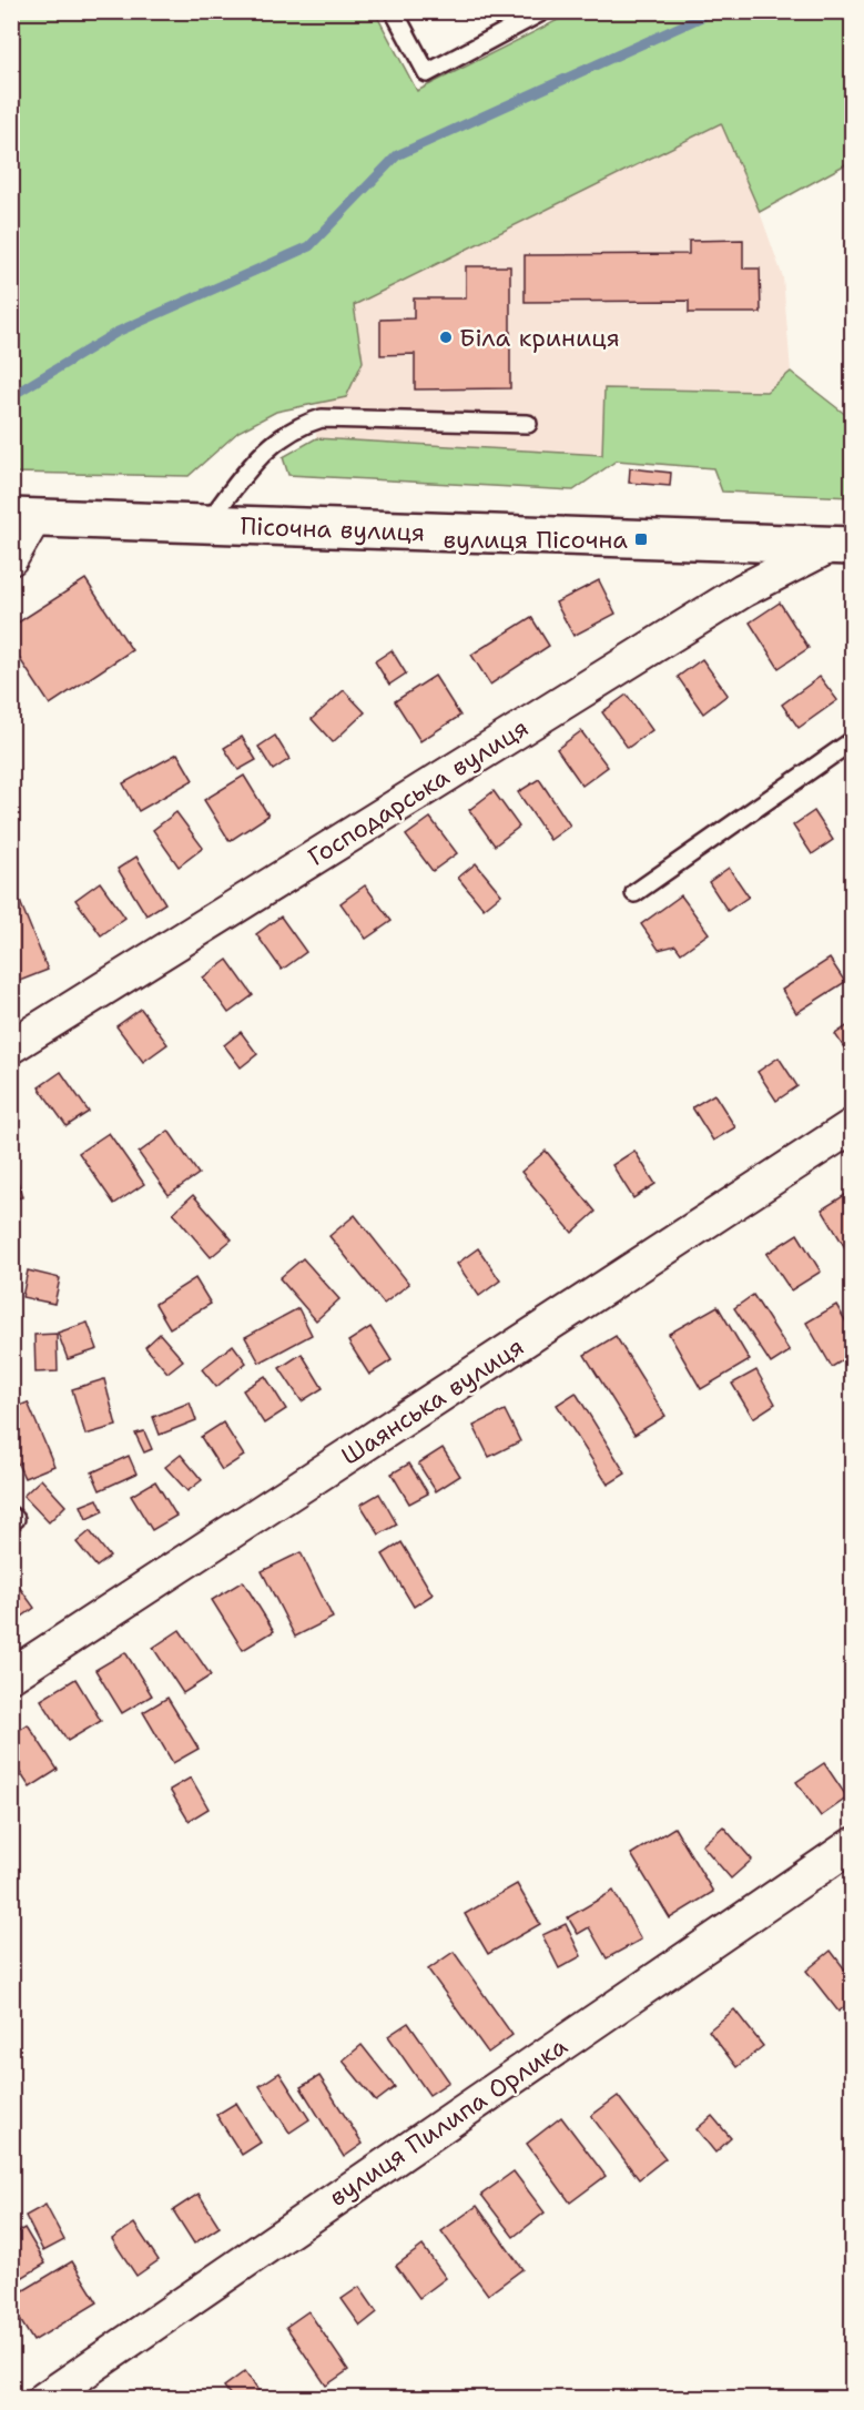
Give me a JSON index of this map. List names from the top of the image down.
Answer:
{
  "streets": {
    "main road": ["Пісочна вулиця"],
    "street": ["Господарська вулиця", "Шаянська вулиця", "вулиця Пилипа Орлика"]
  },
  "crossings": [
    ["Пісочна вулиця", "Господарська вулиця"]
  ],
  "places": {
    "other": ["Біла криниця"],
    "transit": ["вулиця Пісочна"]
  }
}
